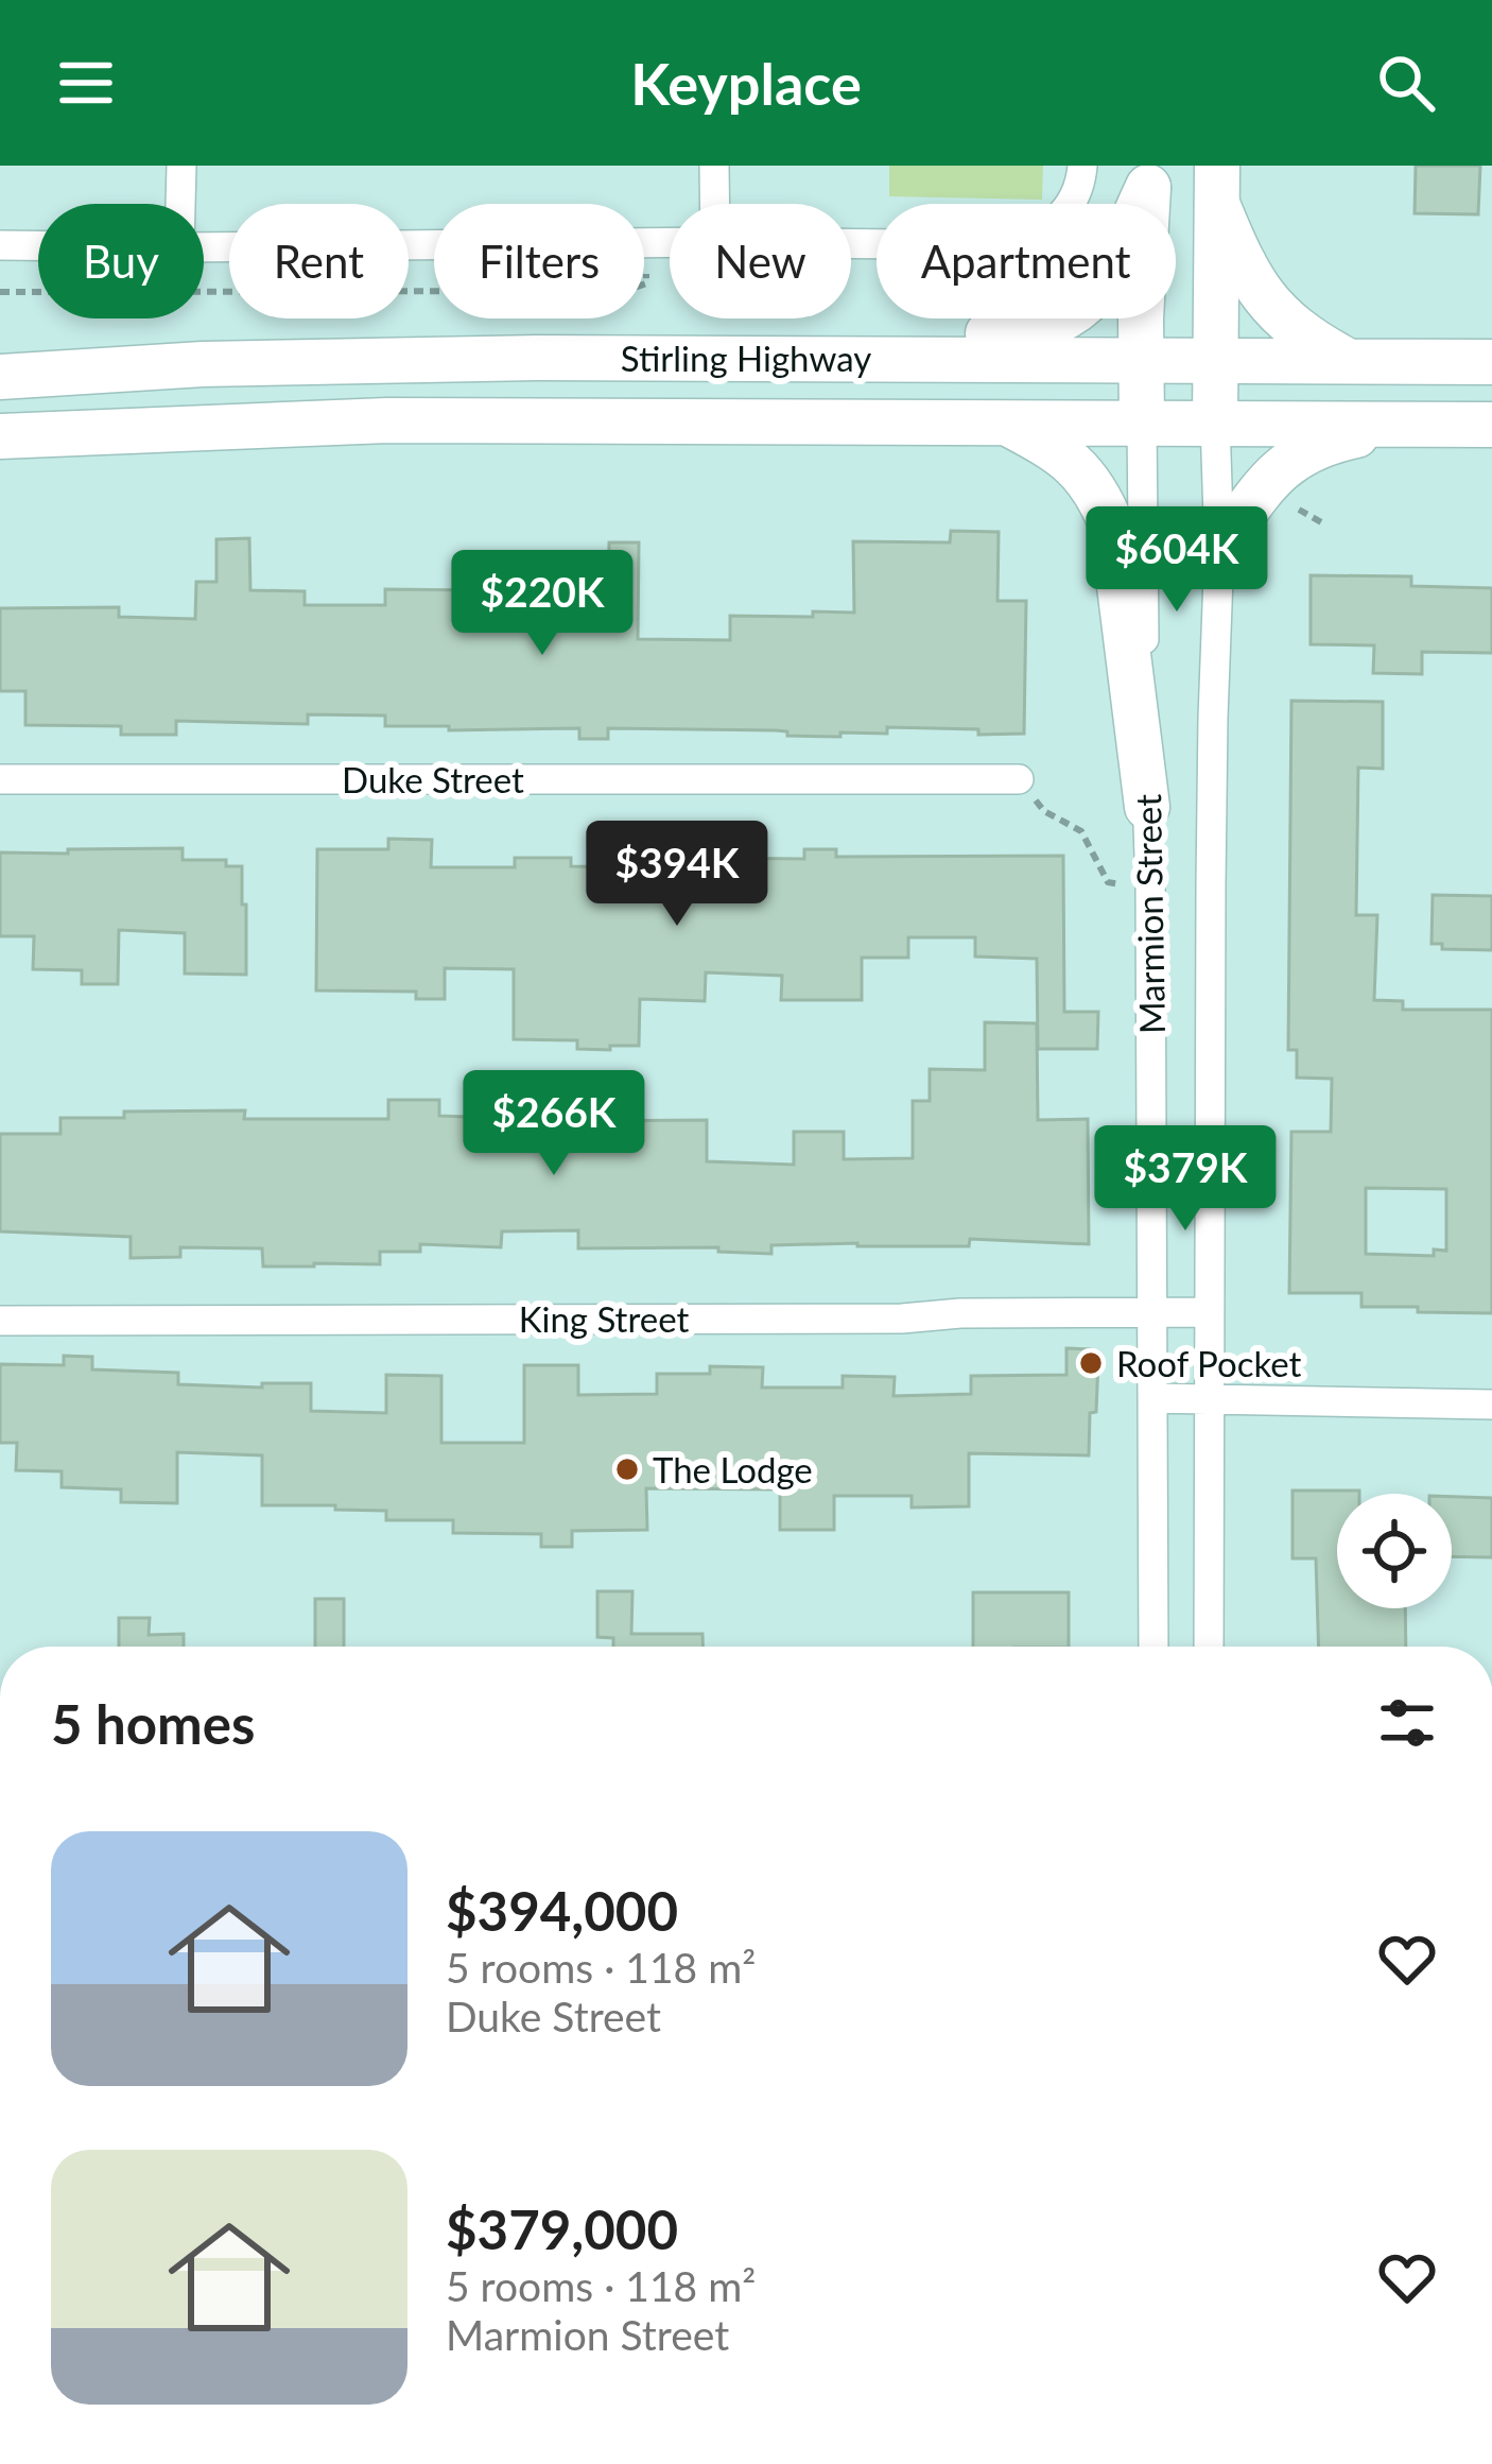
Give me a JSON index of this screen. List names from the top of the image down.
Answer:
{
  "streets": {
    "main road": ["Stirling Highway", "Marmion Street"],
    "street": ["Duke Street", "King Street"]
  },
  "crossings": [
    ["Stirling Highway", "Marmion Street"],
    ["Marmion Street", "King Street"]
  ],
  "places": ["Roof Pocket", "The Lodge"],
  "page": {
    "header": "Keyplace",
    "chip": [
      "Buy",
      "Rent",
      "Filters",
      "New",
      "Apartment"
    ],
    "price": [
      "$604K",
      "$220K",
      "$394K",
      "$266K",
      "$379K"
    ],
    "heading": "5 homes",
    "list": [
      {
        "name": "$394,000",
        "note": "5 rooms · 118 m² · Duke Street"
      },
      {
        "name": "$379,000",
        "note": "5 rooms · 118 m² · Marmion Street"
      }
    ]
  }
}
